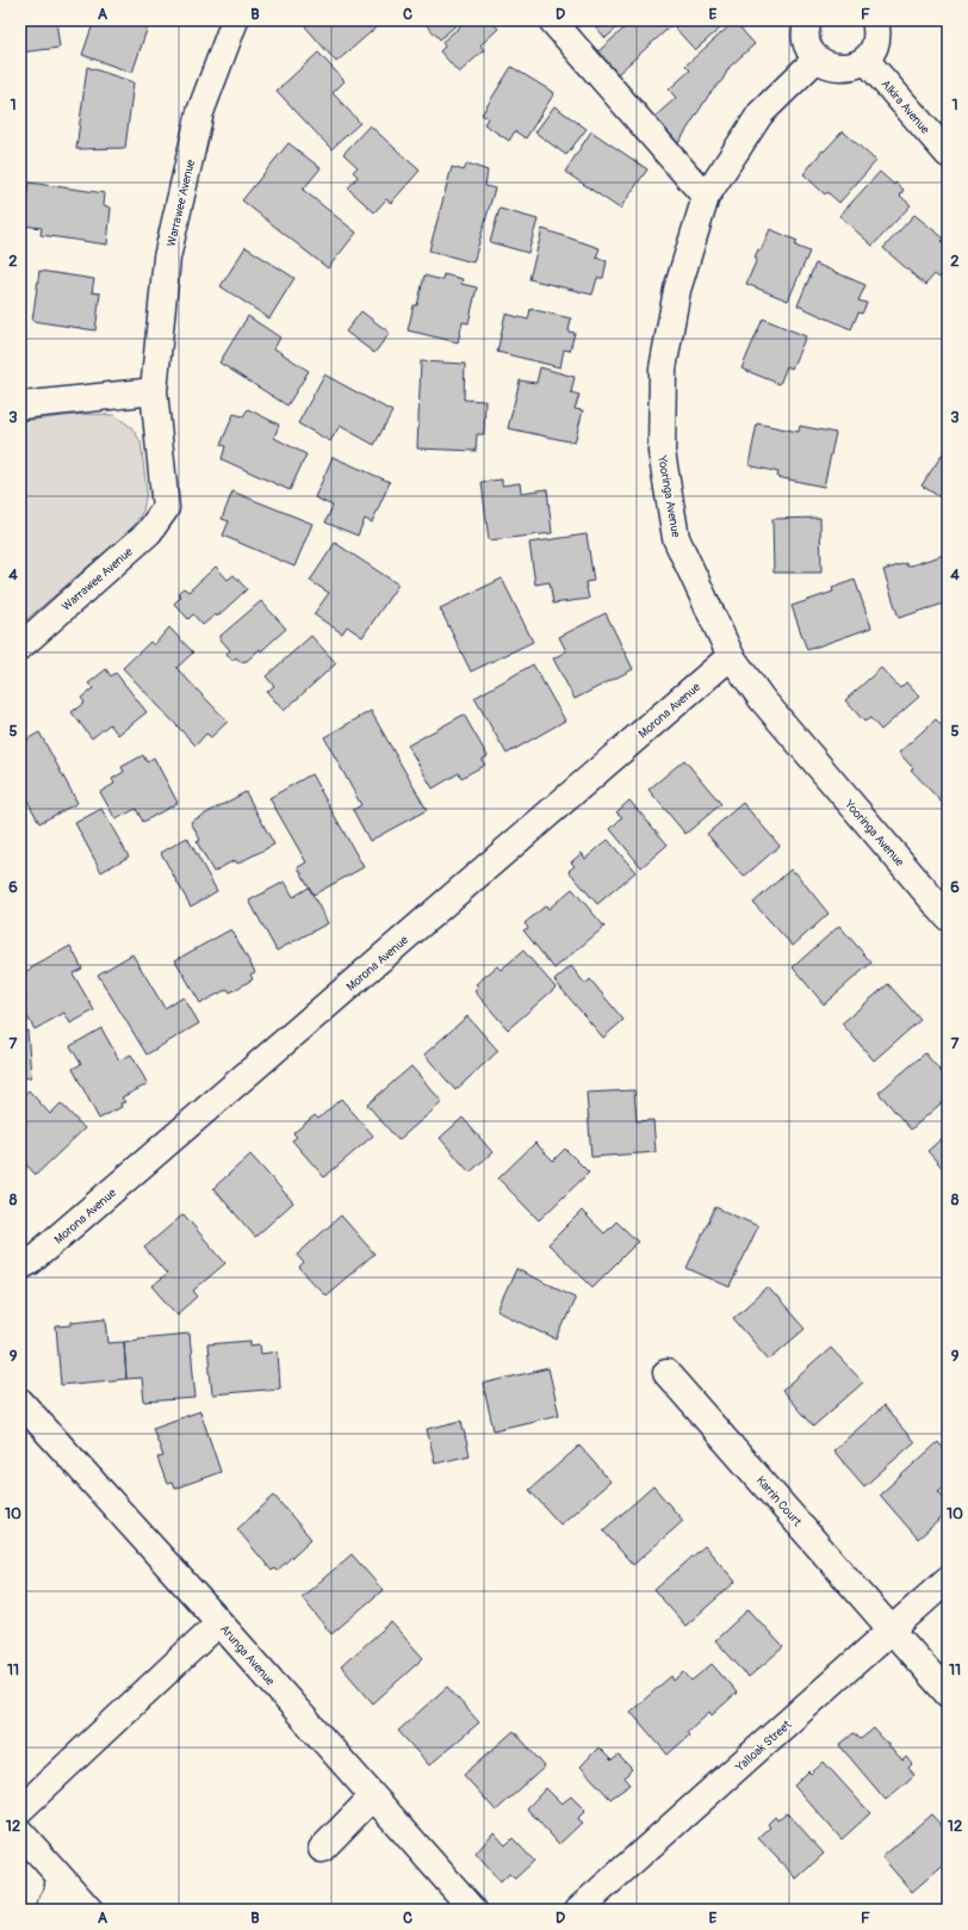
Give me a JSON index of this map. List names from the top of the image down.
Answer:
{
  "streets": {
    "street": [
      "Alkira Avenue",
      "Warrawee Avenue",
      "Yooringa Avenue",
      "Morona Avenue",
      "Karrin Court",
      "Arunga Avenue",
      "Yalloak Street"
    ]
  },
  "crossings": [
    ["Yooringa Avenue", "Morona Avenue"],
    ["Karrin Court", "Yalloak Street"]
  ],
  "grid": {
    "columns": [
      "A",
      "B",
      "C",
      "D",
      "E",
      "F"
    ],
    "rows": [
      "1",
      "2",
      "3",
      "4",
      "5",
      "6",
      "7",
      "8",
      "9",
      "10",
      "11",
      "12"
    ]
  }
}
